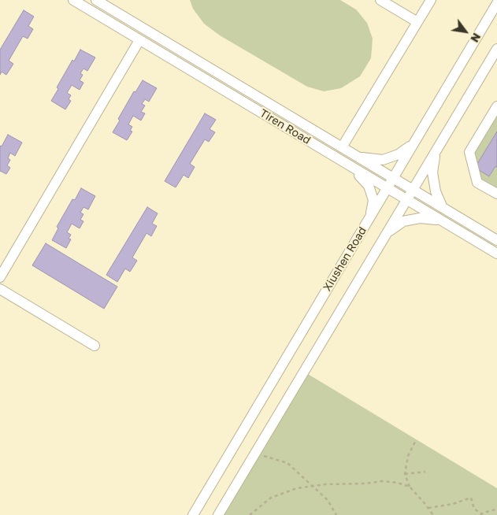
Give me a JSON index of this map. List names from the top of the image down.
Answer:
{
  "streets": {
    "street": ["Tiren Road", "Xiushen Road"]
  },
  "crossings": [
    ["Tiren Road", "Xiushen Road"]
  ],
  "north": "bottom right"
}
